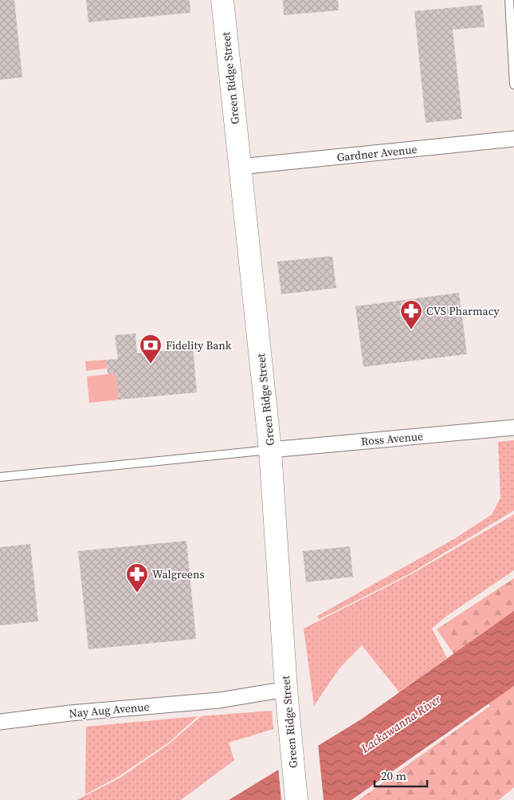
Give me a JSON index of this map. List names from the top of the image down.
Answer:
{
  "streets": {
    "main road": ["Green Ridge Street"],
    "street": ["Gardner Avenue", "Ross Avenue", "Nay Aug Avenue"]
  },
  "crossings": [
    ["Green Ridge Street", "Gardner Avenue"],
    ["Green Ridge Street", "Ross Avenue"],
    ["Green Ridge Street", "Nay Aug Avenue"]
  ],
  "water": ["Lackawanna River"],
  "places": {
    "pharmacy": ["CVS Pharmacy", "Walgreens"],
    "bank": ["Fidelity Bank"]
  },
  "scale_bar": "20 m"
}
